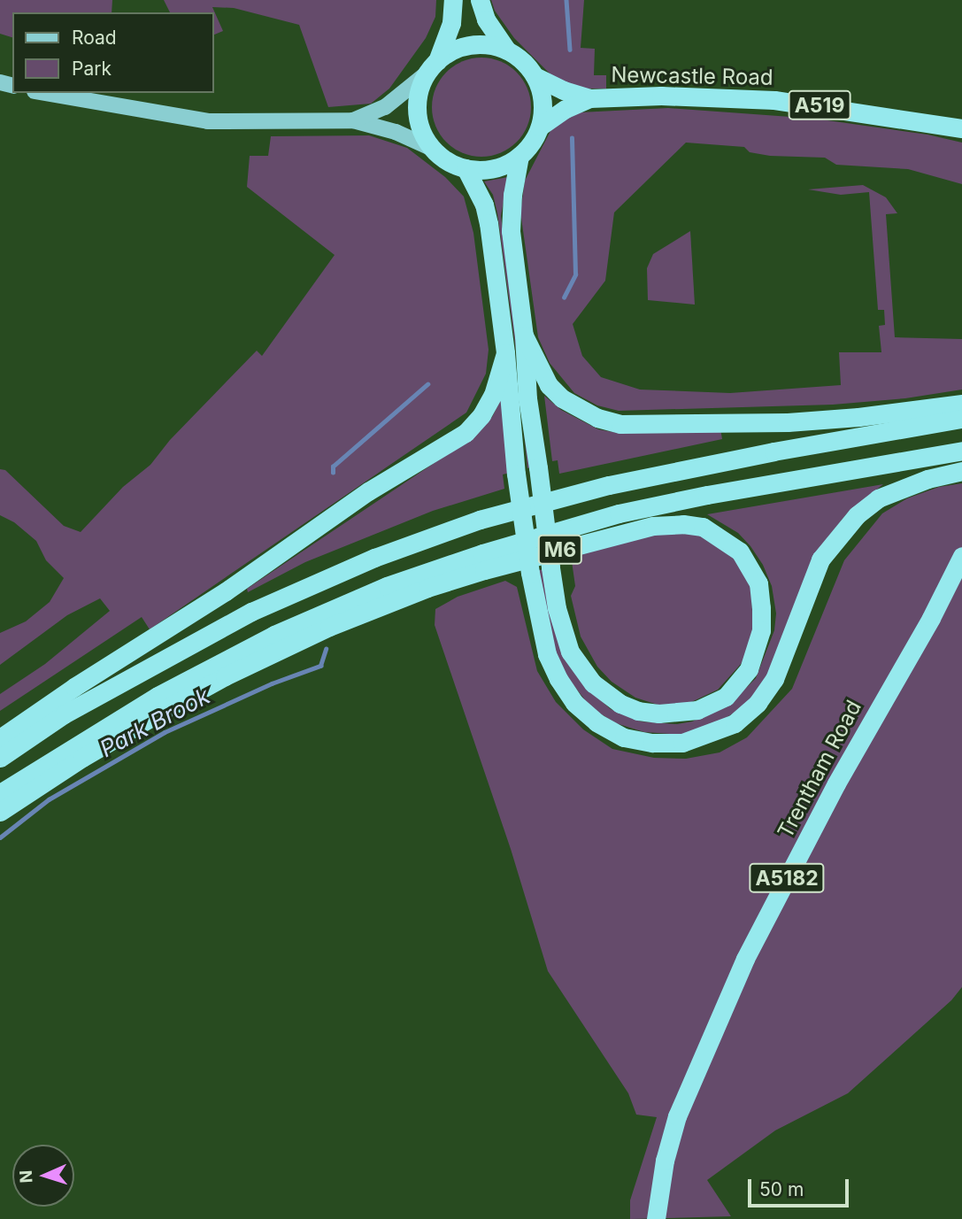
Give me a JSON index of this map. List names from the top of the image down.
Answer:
{
  "streets": {
    "highway": [
      "Newcastle Road",
      "A519",
      "M6",
      "Trentham Road",
      "A5182"
    ]
  },
  "crossings": [
    ["Newcastle Road", "M6"]
  ],
  "water": ["Park Brook"],
  "legend": ["Road", "Park"],
  "scale_bar": "50 m",
  "north": "left"
}
